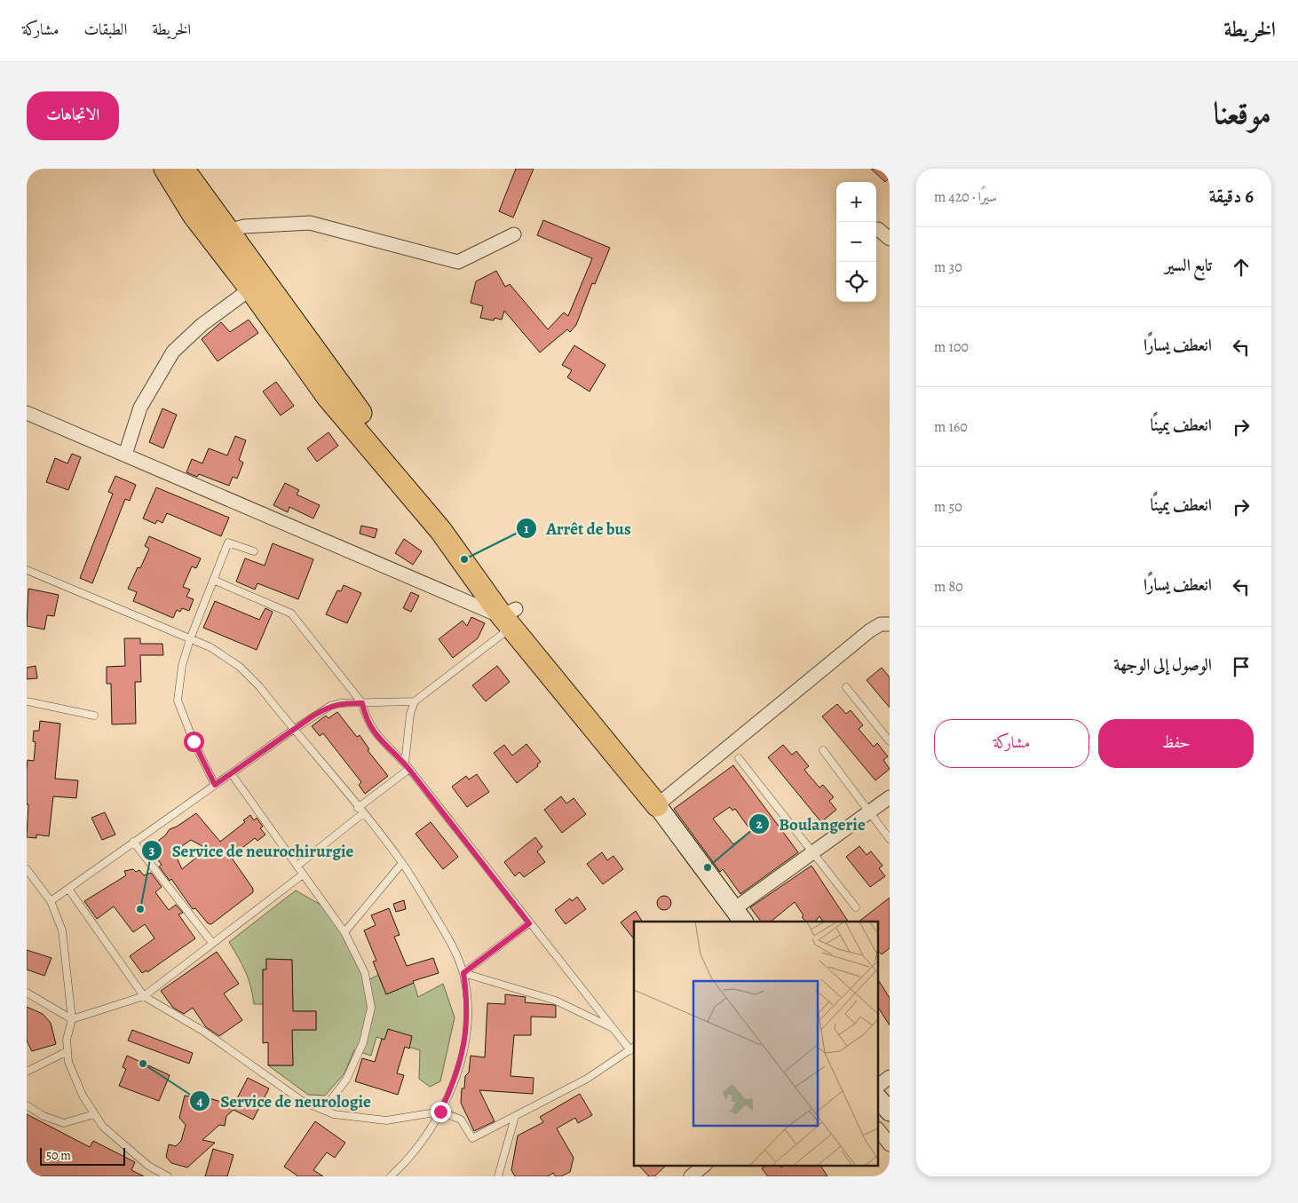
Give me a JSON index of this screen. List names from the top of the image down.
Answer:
{
  "places": [
    "Arrêt de bus",
    "Boulangerie",
    "Service de neurochirurgie",
    "Service de neurologie"
  ],
  "scale_bar": "50 m",
  "page": {
    "header": "الخريطة",
    "nav": ["الخريطة", "الطبقات", "مشاركة"],
    "title": "موقعنا",
    "buttons": [
      "الاتجاهات",
      ["حفظ", "مشاركة"]
    ],
    "heading": ["6 دقيقة", "سيرًا · 420 m"],
    "map_buttons": ["+", "−"],
    "list": [
      ["تابع السير", "30 m"],
      ["انعطف يسارًا", "100 m"],
      ["انعطف يمينًا", "160 m"],
      ["انعطف يمينًا", "50 m"],
      ["انعطف يسارًا", "80 m"],
      "الوصول إلى الوجهة"
    ],
    "scale": "50 m"
  }
}
